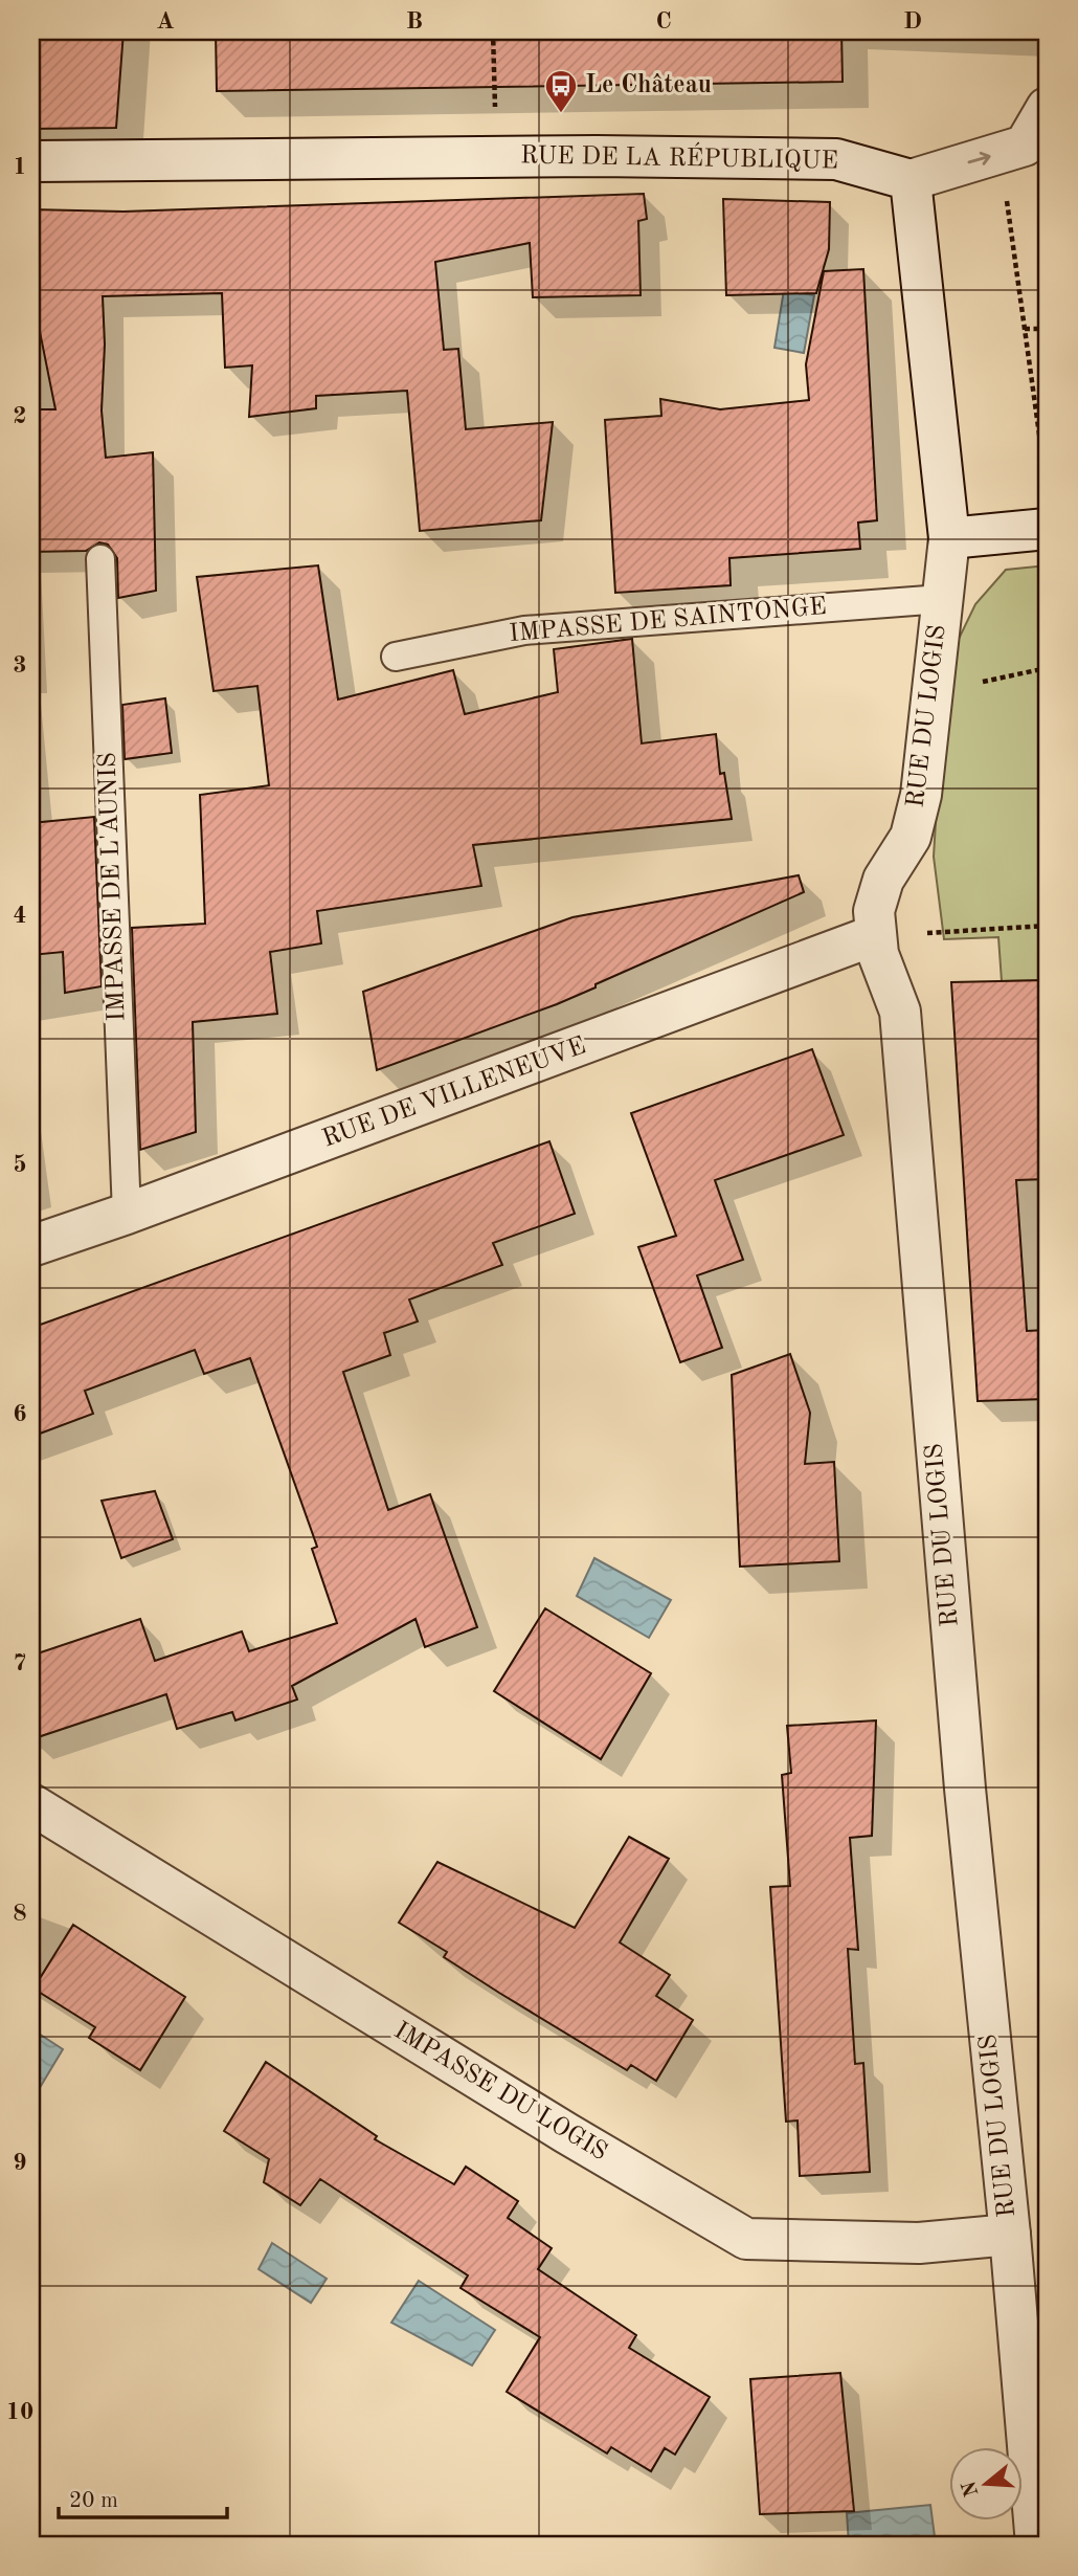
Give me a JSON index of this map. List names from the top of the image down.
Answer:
{
  "streets": {
    "street": [
      "RUE DE LA RÉPUBLIQUE",
      "RUE DU LOGIS",
      "RUE DE VILLENEUVE",
      "IMPASSE DU LOGIS"
    ],
    "lane": ["IMPASSE DE SAINTONGE", "IMPASSE DE L'AUNIS"]
  },
  "crossings": [
    ["IMPASSE DE SAINTONGE", "RUE DU LOGIS"],
    ["RUE DU LOGIS", "RUE DE VILLENEUVE"],
    ["RUE DU LOGIS", "IMPASSE DU LOGIS"],
    ["IMPASSE DE L'AUNIS", "RUE DE VILLENEUVE"]
  ],
  "places": {
    "bus stop": ["Le Château"]
  },
  "scale_bar": "20 m",
  "north": "left",
  "grid": {
    "columns": [
      "A",
      "B",
      "C",
      "D"
    ],
    "rows": [
      "1",
      "2",
      "3",
      "4",
      "5",
      "6",
      "7",
      "8",
      "9",
      "10"
    ]
  }
}
